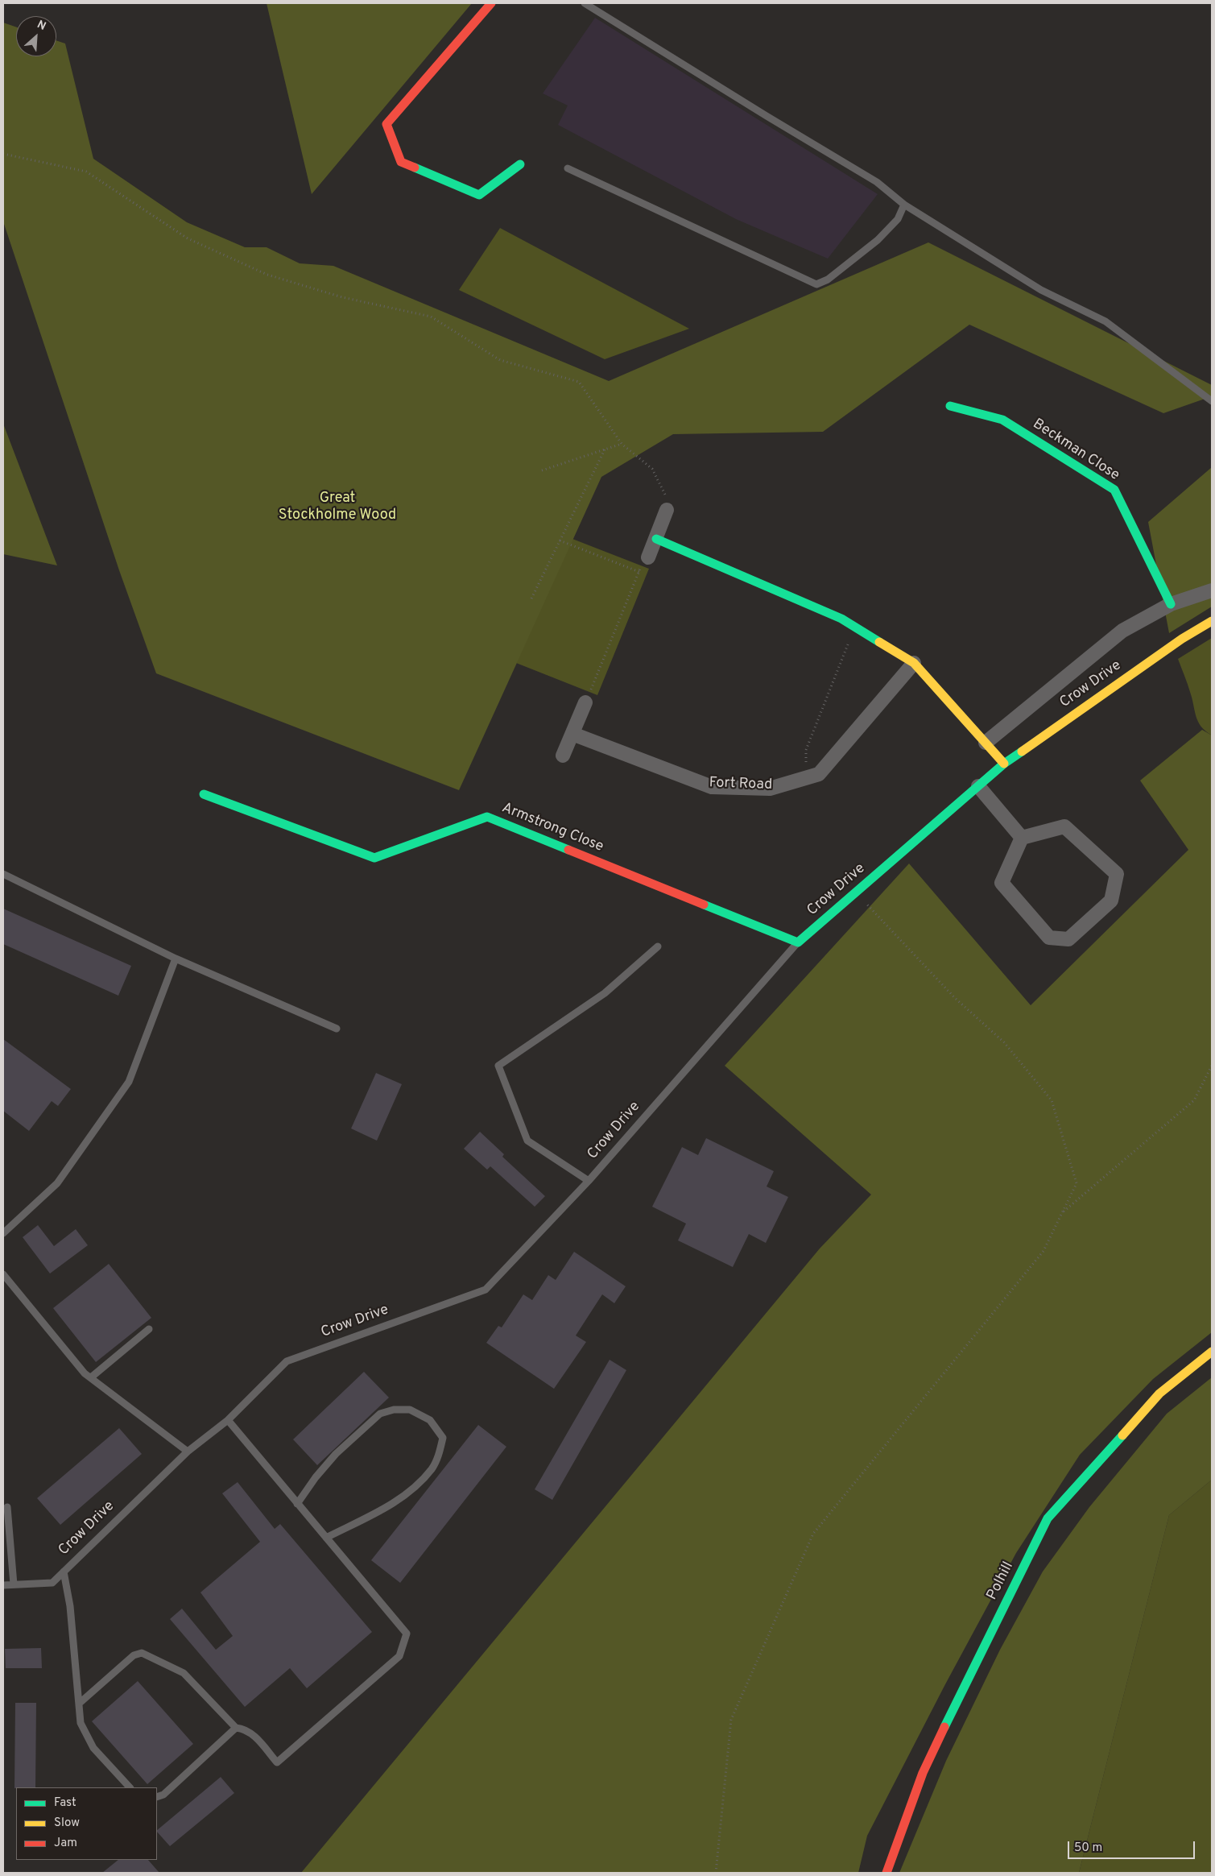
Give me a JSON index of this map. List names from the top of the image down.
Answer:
{
  "streets": {
    "street": [
      "Beckman Close",
      "Crow Drive",
      "Fort Road",
      "Armstrong Close",
      "Polhill"
    ]
  },
  "crossings": [
    ["Crow Drive", "Armstrong Close"]
  ],
  "parks": ["Great Stockholme Wood"],
  "legend": ["Fast", "Slow", "Jam"],
  "scale_bar": "50 m",
  "north": "top right"
}
